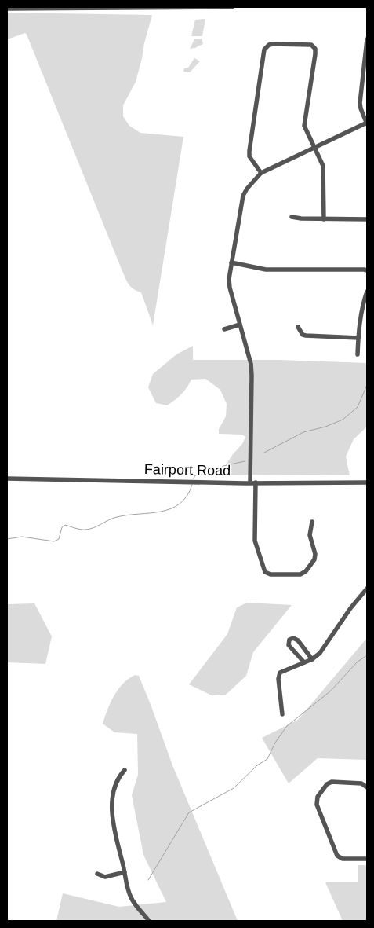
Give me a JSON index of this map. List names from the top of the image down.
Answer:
{
  "streets": {
    "street": ["Fairport Road"]
  }
}
